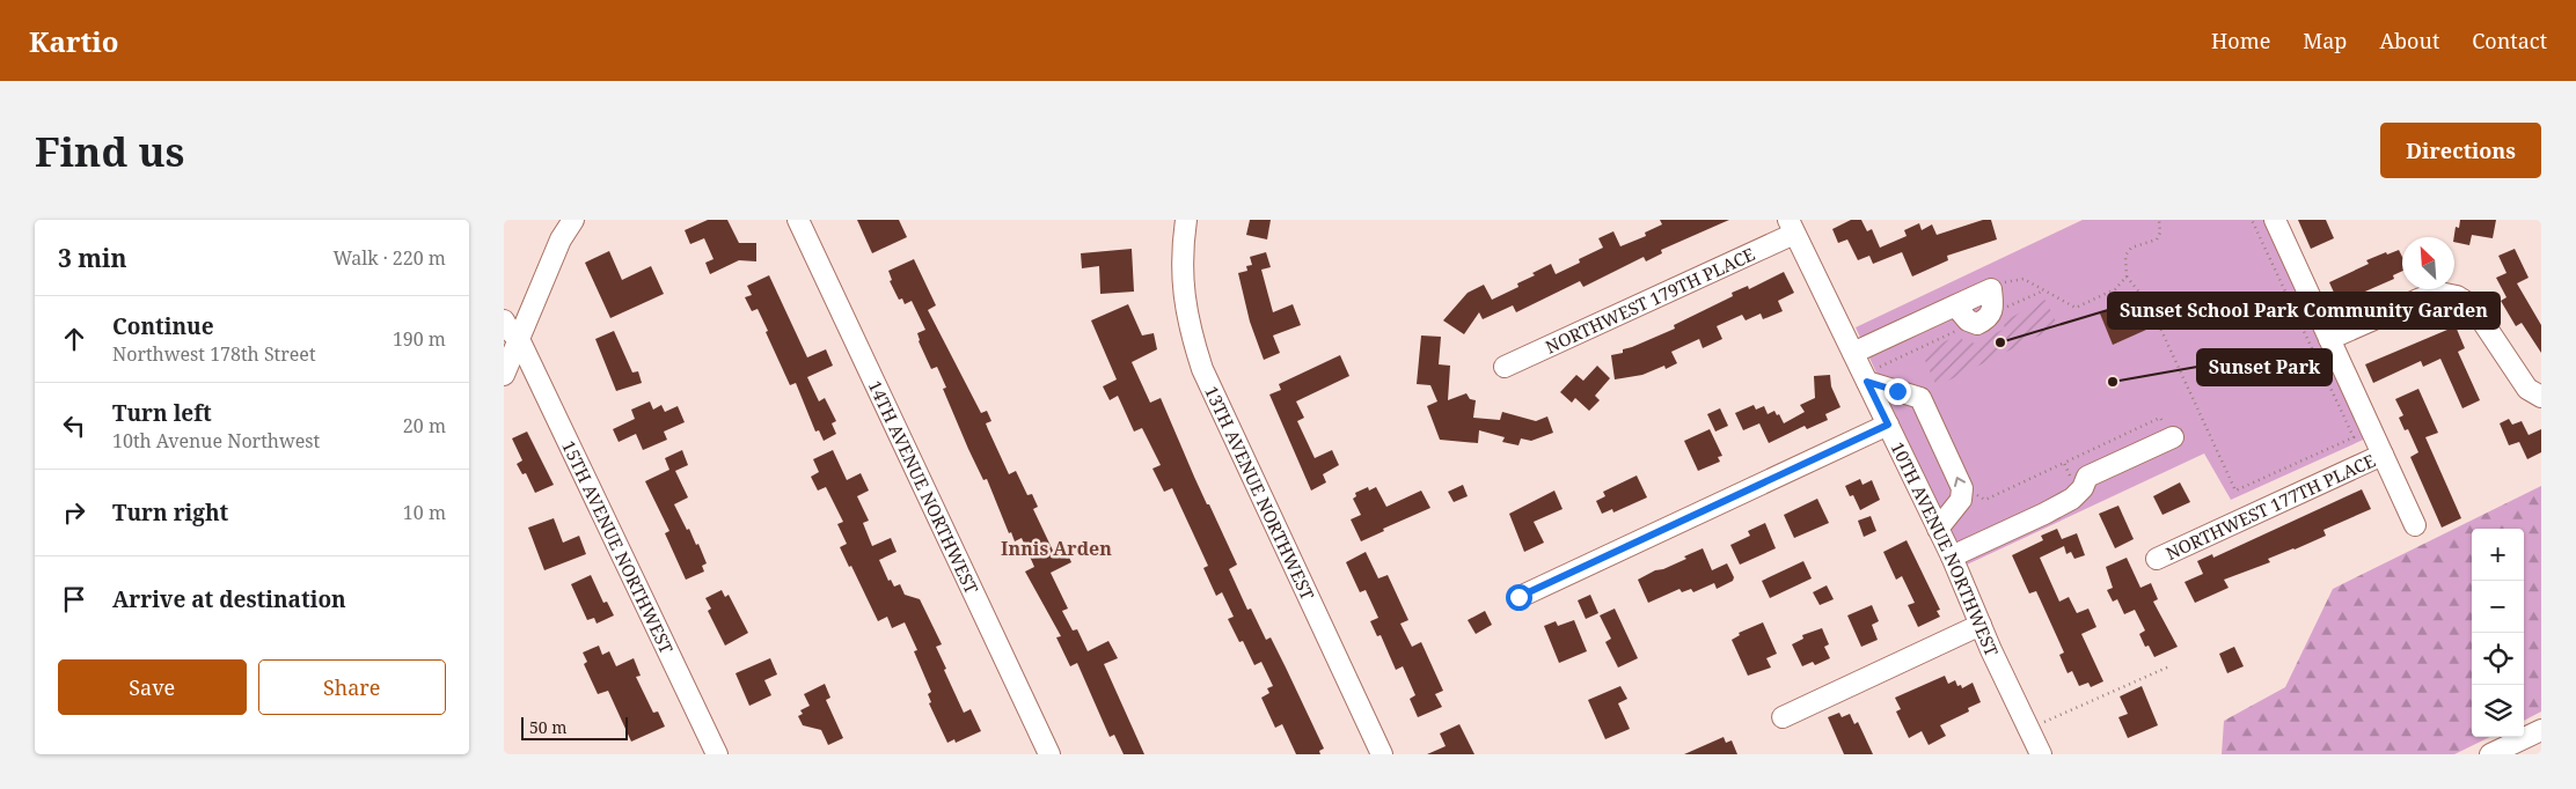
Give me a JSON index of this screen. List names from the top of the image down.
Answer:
{
  "streets": {
    "street": [
      "NORTHWEST 179TH PLACE",
      "14TH AVENUE NORTHWEST",
      "13TH AVENUE NORTHWEST",
      "NORTHWEST 177TH PLACE",
      "15TH AVENUE NORTHWEST",
      "10TH AVENUE NORTHWEST"
    ]
  },
  "crossings": [
    ["NORTHWEST 179TH PLACE", "10TH AVENUE NORTHWEST"]
  ],
  "districts": ["Innis Arden"],
  "places": ["Sunset School Park Community Garden", "Sunset Park"],
  "scale_bar": "50 m",
  "north": "top left",
  "page": {
    "header": "Kartio",
    "nav": [
      "Home",
      "Map",
      "About",
      "Contact"
    ],
    "buttons": [
      "Directions",
      ["Save", "Share"]
    ],
    "title": "Find us",
    "heading": ["3 min", "Walk · 220 m"],
    "list": [
      ["Continue", "Northwest 178th Street", "190 m"],
      ["Turn left", "10th Avenue Northwest", "20 m"],
      ["Turn right", "10 m"],
      "Arrive at destination"
    ],
    "map_buttons": ["+", "−"],
    "scale": "50 m"
  }
}
